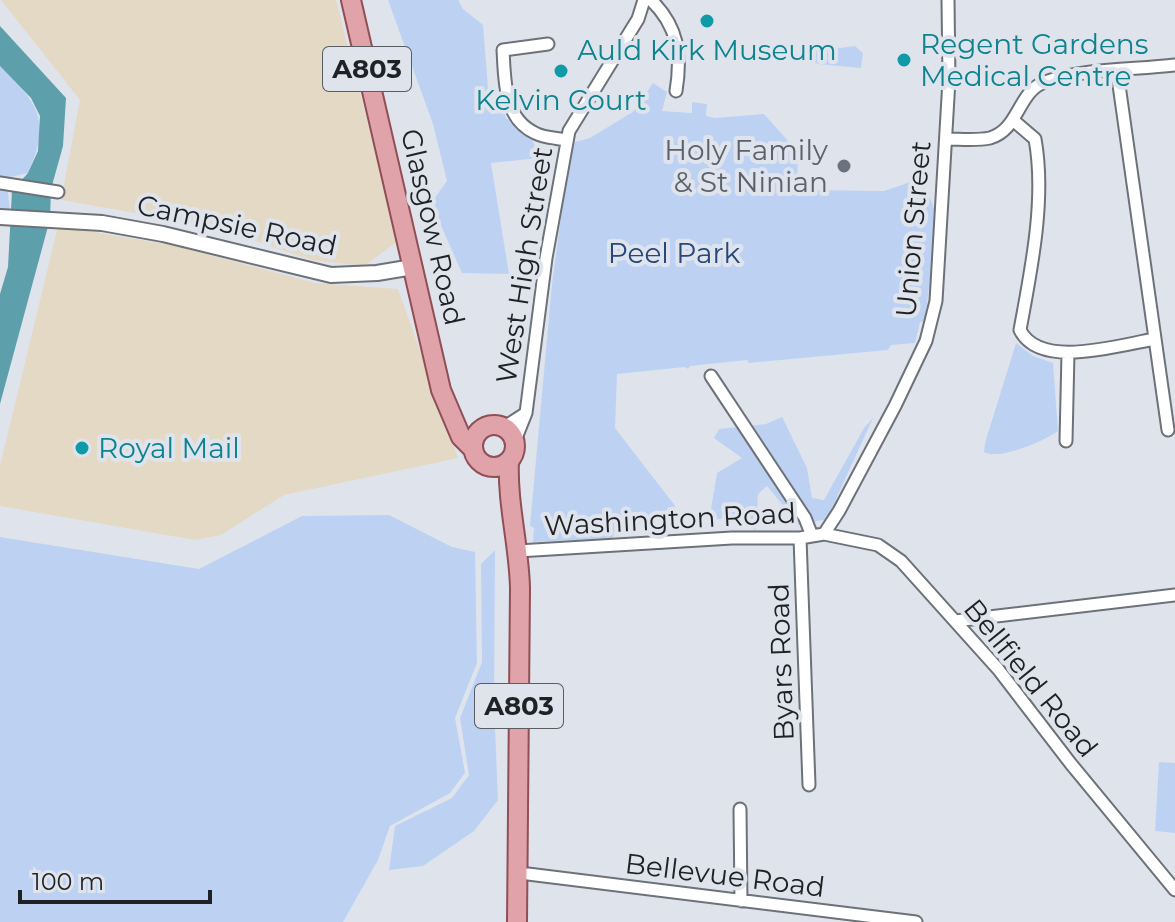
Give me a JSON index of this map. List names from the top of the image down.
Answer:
{
  "streets": {
    "main road": ["A803", "Glasgow Road"],
    "street": [
      "Campsie Road",
      "Union Street",
      "West High Street",
      "Washington Road",
      "Byars Road",
      "Bellfield Road",
      "Bellevue Road"
    ]
  },
  "crossings": [
    ["A803", "Glasgow Road"],
    ["A803", "West High Street"],
    ["A803", "Washington Road"],
    ["Campsie Road", "Glasgow Road"],
    ["Glasgow Road", "West High Street"],
    ["Union Street", "Washington Road"],
    ["Union Street", "Byars Road"],
    ["Union Street", "Bellfield Road"],
    ["Washington Road", "Byars Road"],
    ["Washington Road", "Bellfield Road"],
    ["Byars Road", "Bellfield Road"]
  ],
  "parks": ["Peel Park"],
  "places": [
    "Auld Kirk Museum",
    "Regent Gardens Medical Centre",
    "Kelvin Court",
    "Holy Family & St Ninian",
    "Royal Mail"
  ],
  "scale_bar": "100 m"
}
